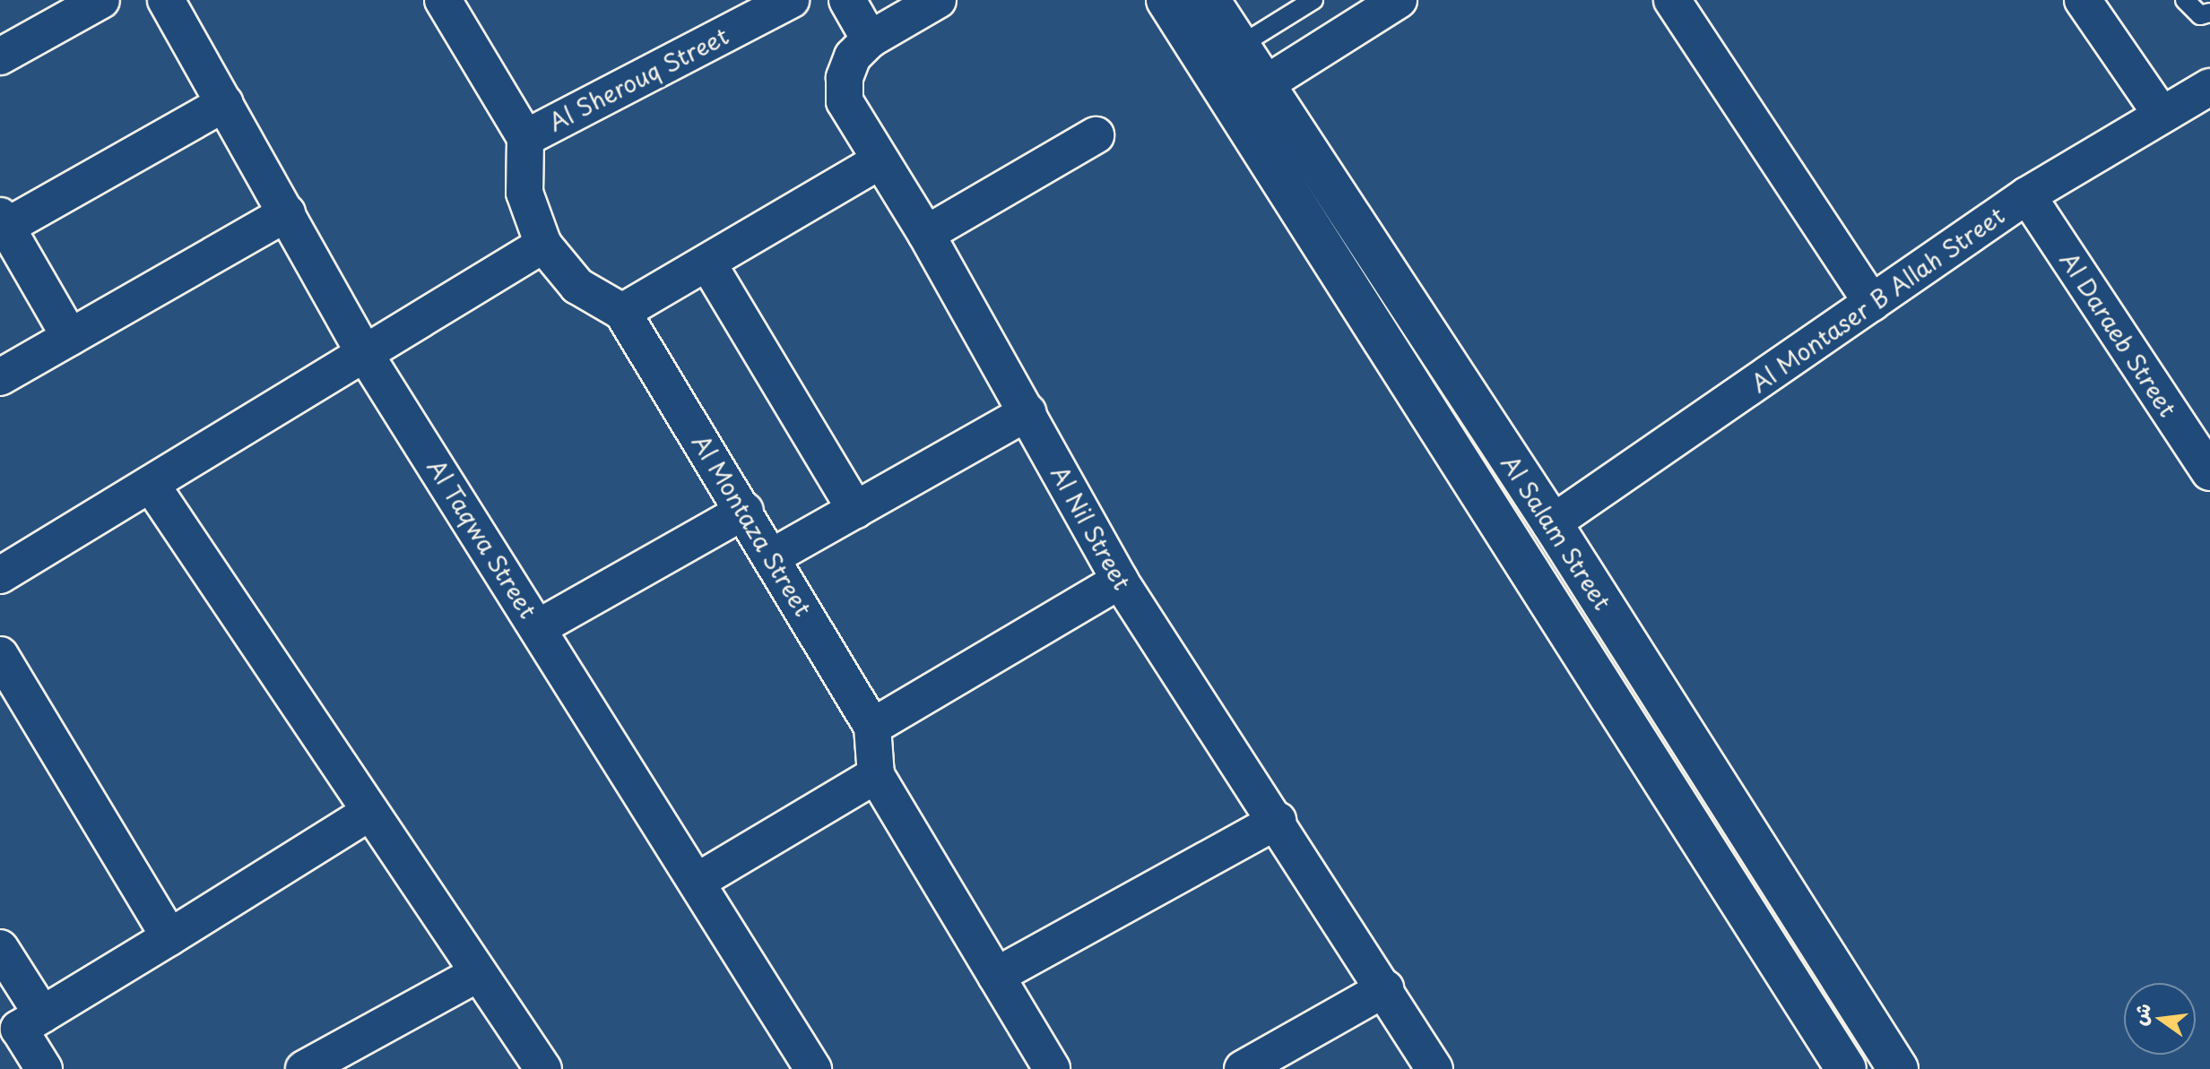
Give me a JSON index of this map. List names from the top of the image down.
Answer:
{
  "streets": {
    "street": [
      "Al Sherouq Street",
      "Al Montaser B Allah Street",
      "Al Daraeb Street",
      "Al Montaza Street",
      "Al Nil Street",
      "Al Salam Street",
      "Al Taqwa Street"
    ]
  },
  "crossings": [
    ["Al Sherouq Street", "Al Montaza Street"],
    ["Al Montaser B Allah Street", "Al Daraeb Street"],
    ["Al Montaser B Allah Street", "Al Salam Street"]
  ],
  "north": "left"
}
